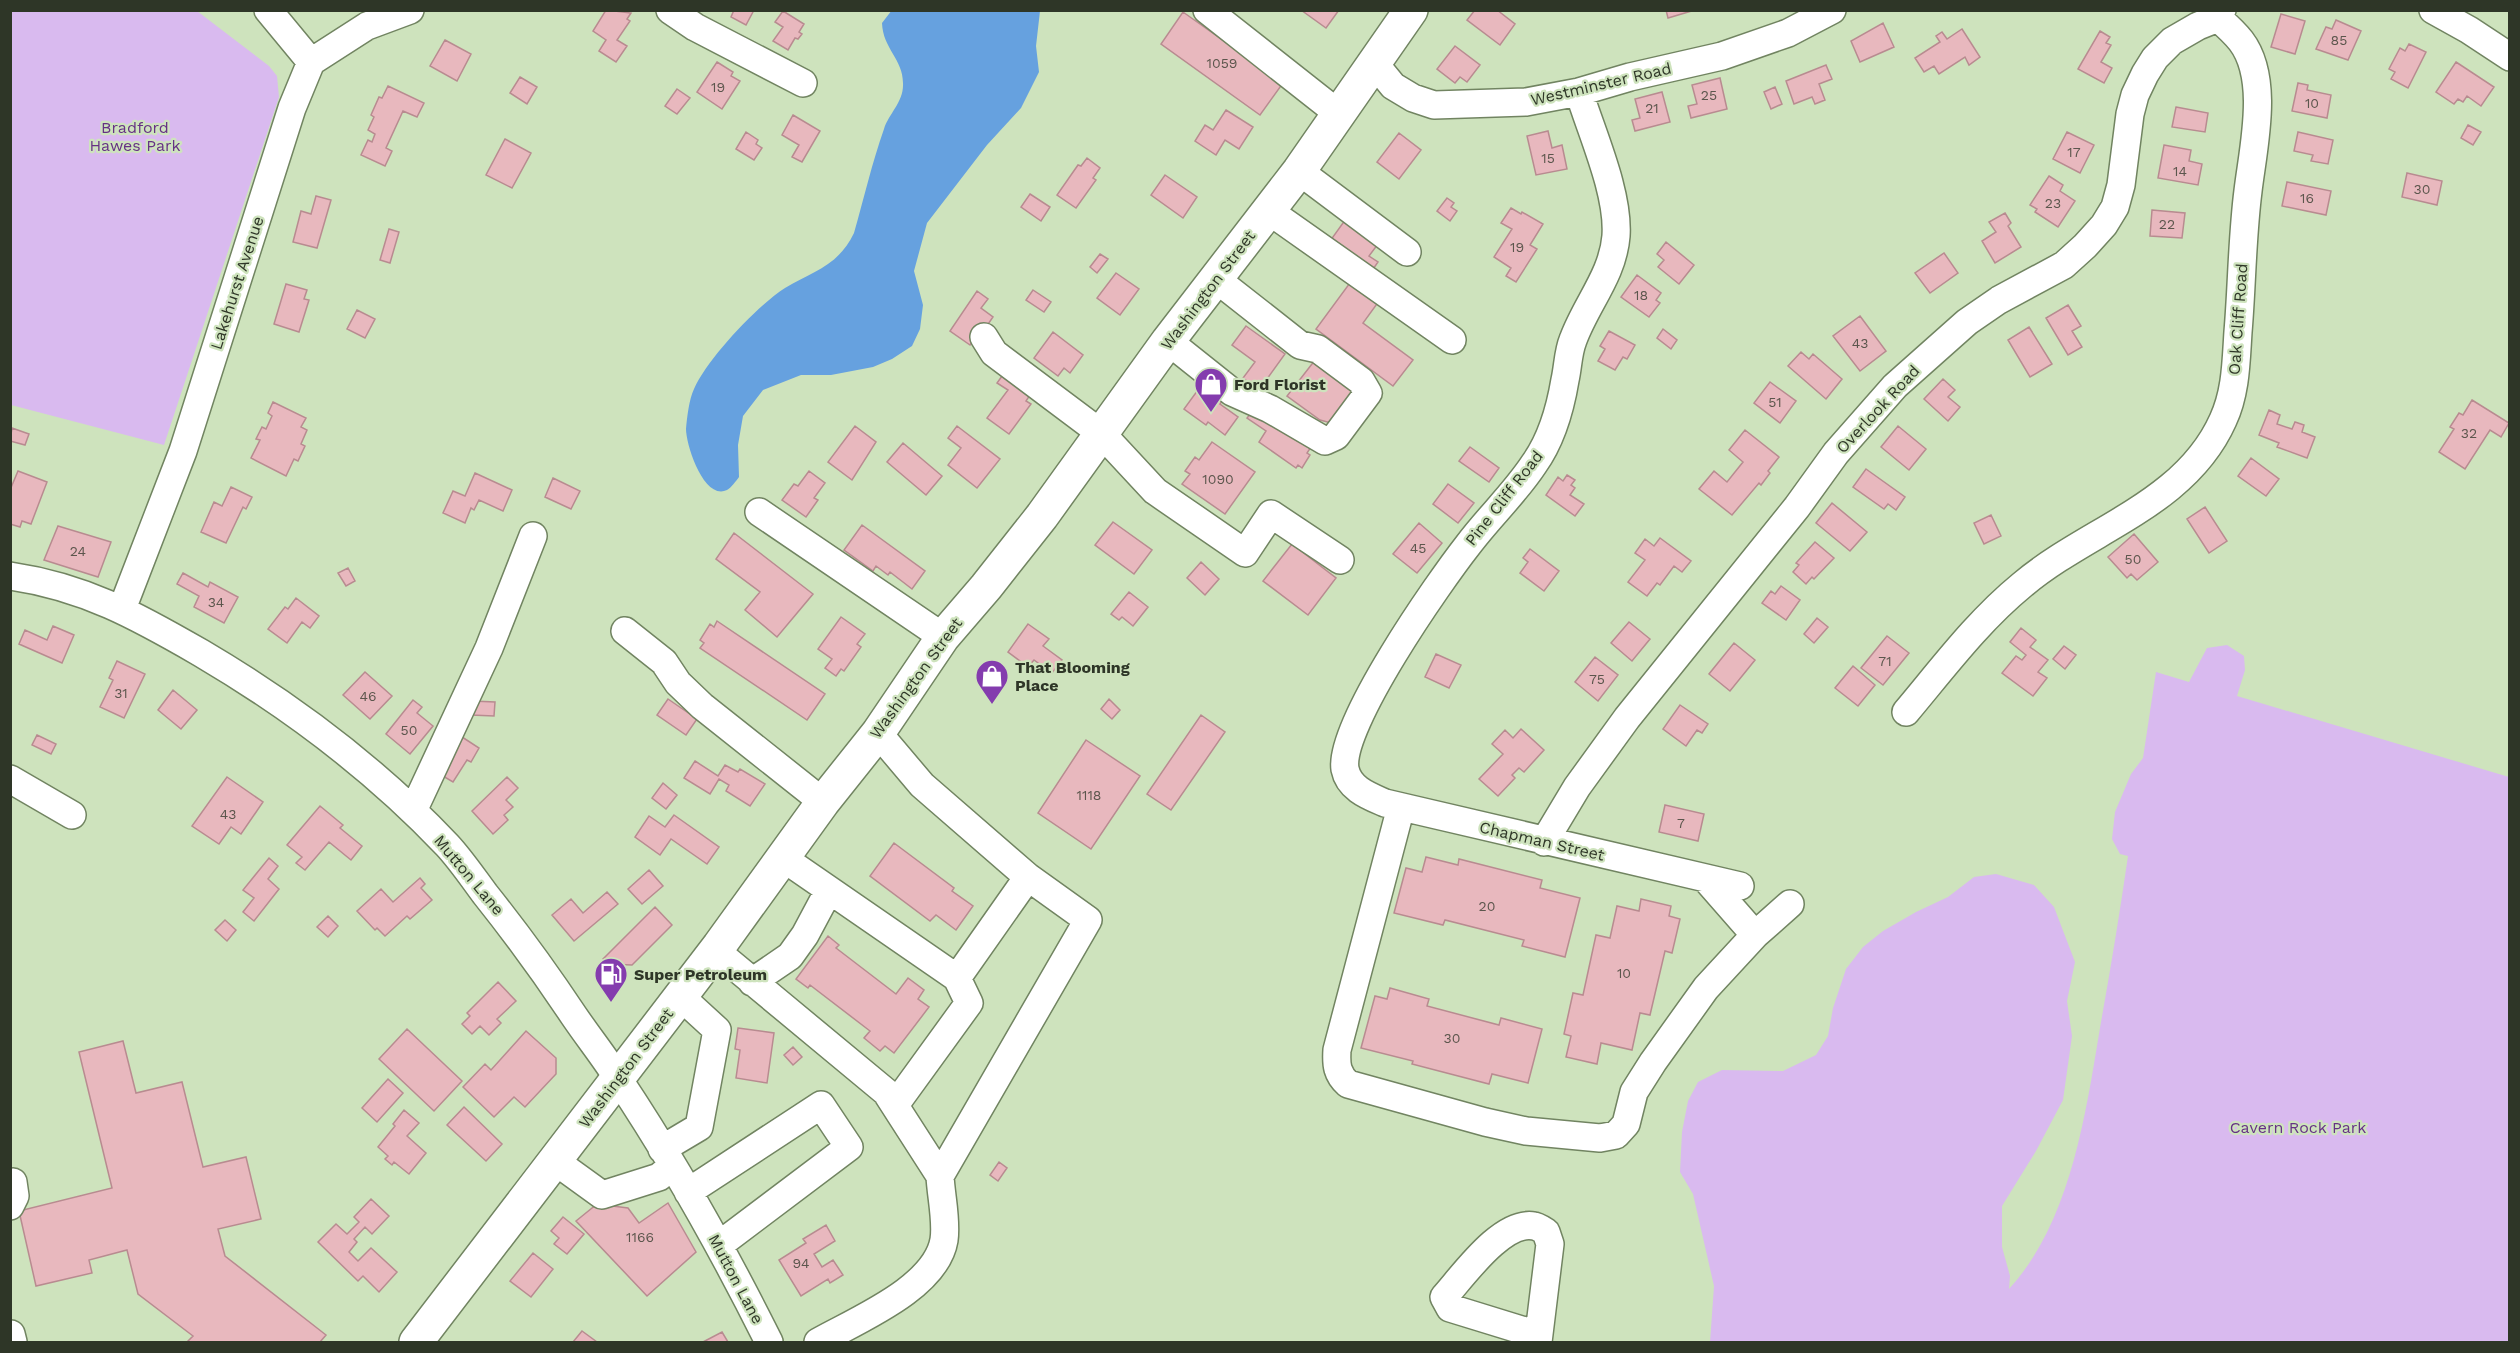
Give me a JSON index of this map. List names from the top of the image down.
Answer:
{
  "streets": {
    "main road": ["Washington Street"],
    "street": [
      "Westminster Road",
      "Lakehurst Avenue",
      "Oak Cliff Road",
      "Overlook Road",
      "Pine Cliff Road",
      "Chapman Street",
      "Mutton Lane"
    ]
  },
  "crossings": [
    ["Westminster Road", "Washington Street"],
    ["Westminster Road", "Pine Cliff Road"],
    ["Lakehurst Avenue", "Mutton Lane"],
    ["Washington Street", "Mutton Lane"],
    ["Oak Cliff Road", "Overlook Road"],
    ["Overlook Road", "Chapman Street"],
    ["Pine Cliff Road", "Chapman Street"]
  ],
  "parks": ["Bradford Hawes Park", "Cavern Rock Park"],
  "places": {
    "shop": ["Ford Florist", "That Blooming Place"],
    "fuel station": ["Super Petroleum"]
  },
  "house_numbers": [
    "85",
    "1059",
    "19",
    "25",
    "10",
    "21",
    "17",
    "15",
    "14",
    "30",
    "16",
    "23",
    "22",
    "19",
    "18",
    "43",
    "51",
    "32",
    "1090",
    "45",
    "24",
    "50",
    "34",
    "71",
    "75",
    "31",
    "46",
    "50",
    "1118",
    "43",
    "7",
    "20",
    "10",
    "30",
    "1166",
    "94"
  ]
}
